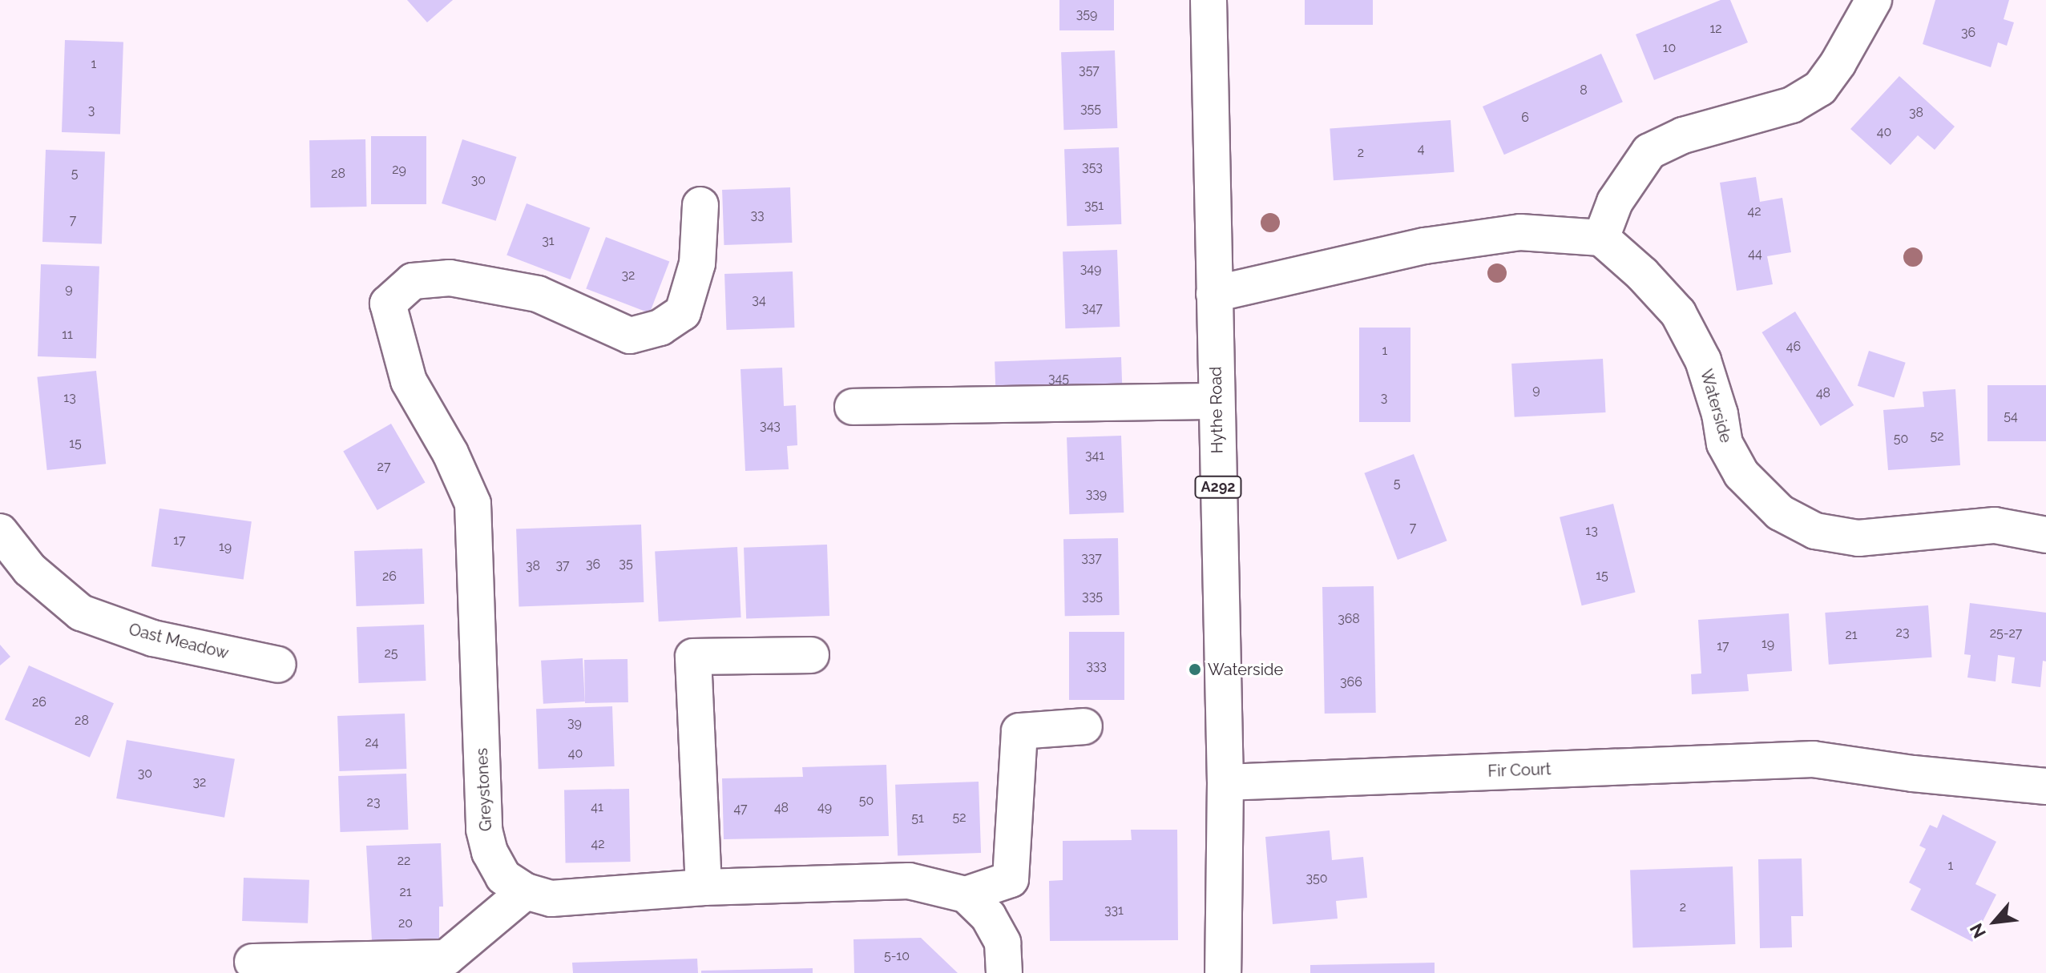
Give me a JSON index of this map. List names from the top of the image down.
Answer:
{
  "streets": {
    "street": [
      "Waterside",
      "Hythe Road",
      "A292",
      "Oast Meadow",
      "Fir Court",
      "Greystones"
    ]
  },
  "crossings": [
    ["Hythe Road", "Fir Court"]
  ],
  "places": ["Waterside"],
  "house_numbers": [
    "359",
    "12",
    "36",
    "10",
    "1",
    "357",
    "8",
    "355",
    "3",
    "38",
    "6",
    "40",
    "4",
    "2",
    "353",
    "29",
    "5",
    "28",
    "30",
    "351",
    "42",
    "33",
    "7",
    "31",
    "44",
    "349",
    "32",
    "9",
    "34",
    "347",
    "11",
    "46",
    "1",
    "345",
    "9",
    "48",
    "13",
    "3",
    "54",
    "343",
    "52",
    "50",
    "15",
    "341",
    "27",
    "5",
    "339",
    "7",
    "13",
    "17",
    "19",
    "337",
    "35",
    "36",
    "37",
    "38",
    "15",
    "26",
    "335",
    "368",
    "23",
    "25-27",
    "21",
    "19",
    "17",
    "25",
    "333",
    "366",
    "26",
    "28",
    "39",
    "24",
    "40",
    "30",
    "32",
    "50",
    "23",
    "41",
    "49",
    "48",
    "47",
    "52",
    "51",
    "42",
    "22",
    "1",
    "350",
    "21",
    "2",
    "331",
    "20",
    "5-10"
  ],
  "north": "bottom left"
}
